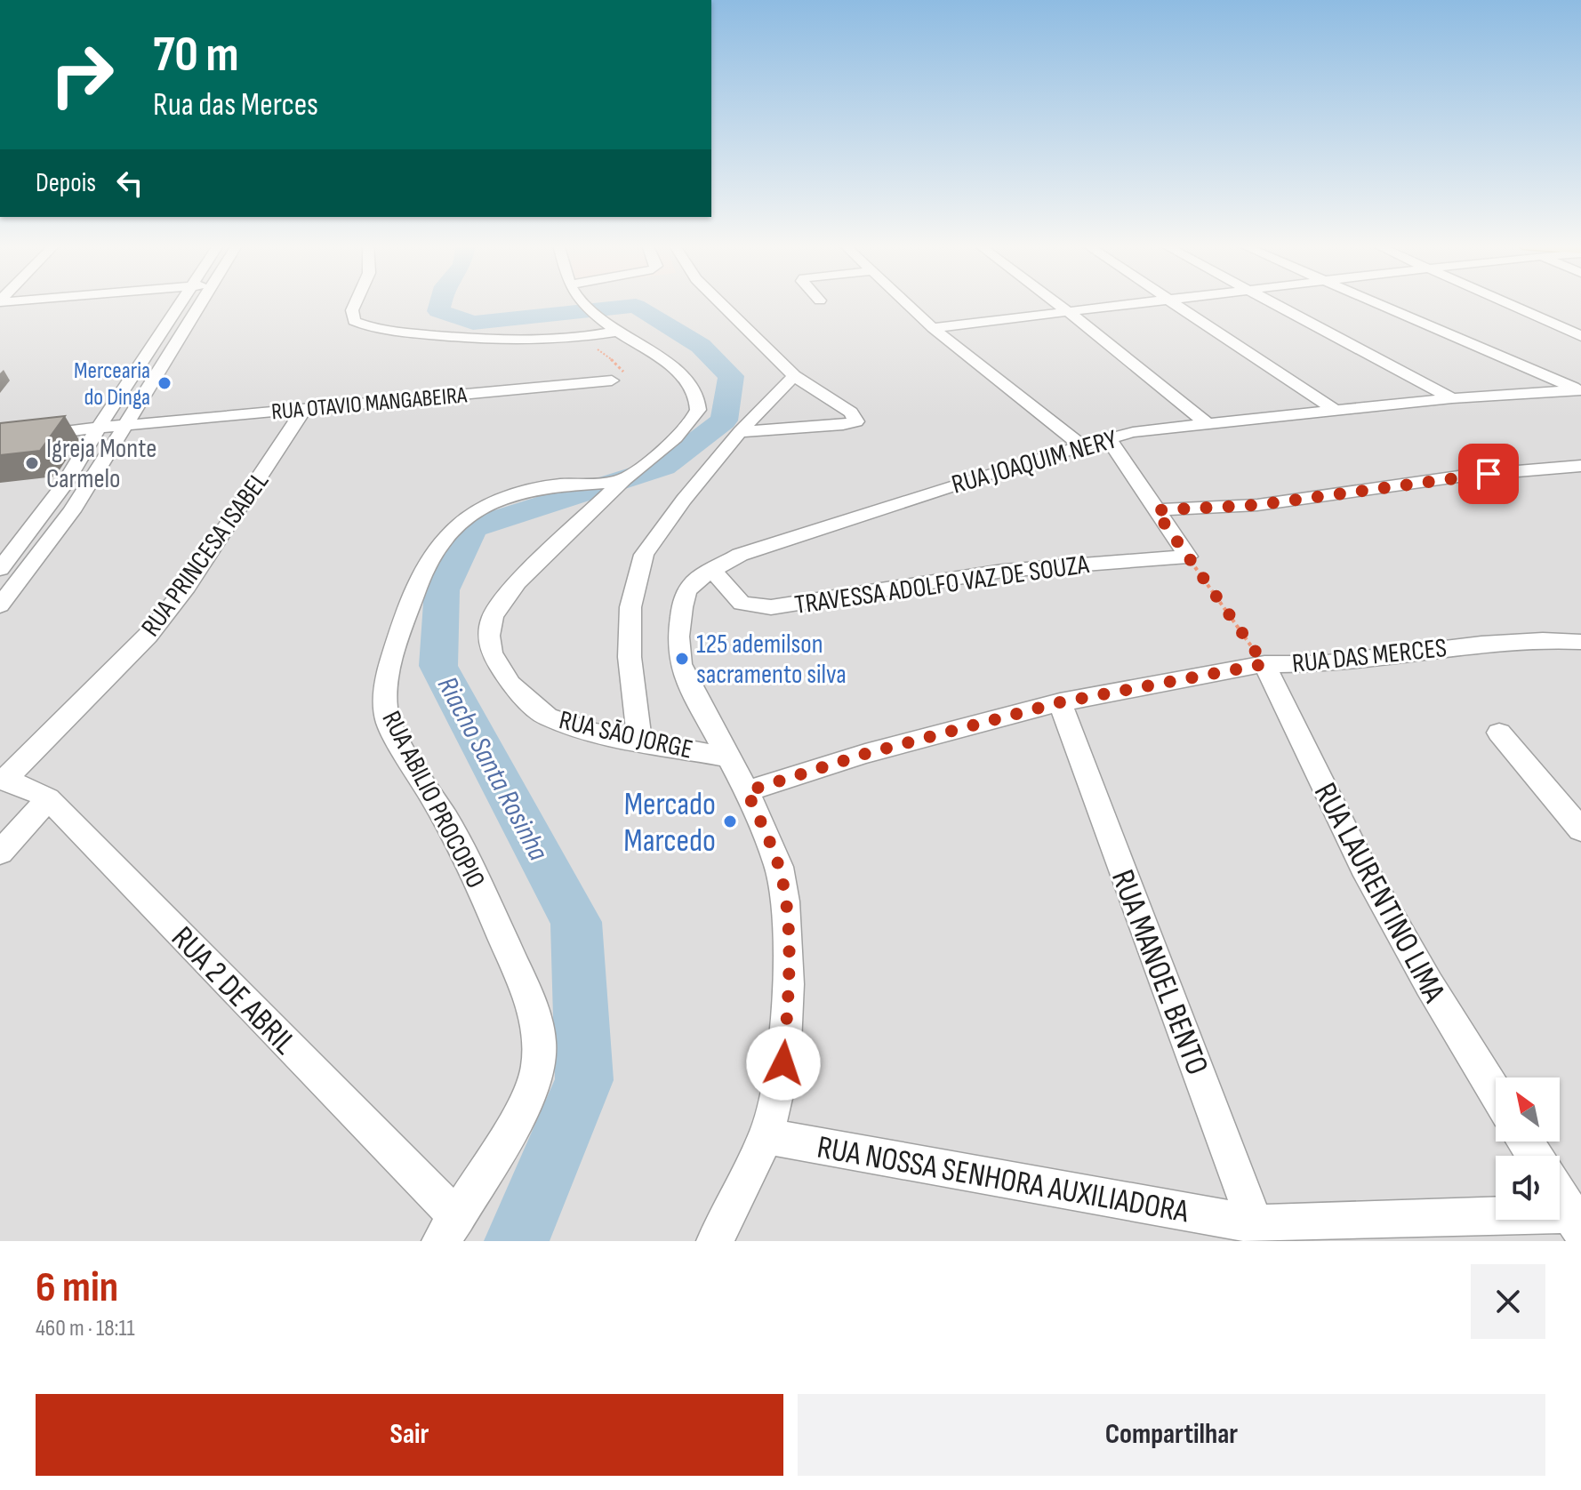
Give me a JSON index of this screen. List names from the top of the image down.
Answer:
{
  "streets": {
    "street": [
      "RUA OTAVIO MANGABEIRA",
      "RUA JOAQUIM NERY",
      "RUA PRINCESA ISABEL",
      "TRAVESSA ADOLFO VAZ DE SOUZA",
      "RUA DAS MERCES",
      "RUA SÃO JORGE",
      "RUA ABILIO PROCOPIO",
      "RUA LAURENTINO LIMA",
      "RUA MANOEL BENTO",
      "RUA 2 DE ABRIL",
      "RUA NOSSA SENHORA AUXILIADORA"
    ]
  },
  "crossings": [
    ["RUA OTAVIO MANGABEIRA", "RUA PRINCESA ISABEL"],
    ["RUA JOAQUIM NERY", "TRAVESSA ADOLFO VAZ DE SOUZA"],
    ["RUA JOAQUIM NERY", "RUA DAS MERCES"],
    ["RUA JOAQUIM NERY", "RUA SÃO JORGE"],
    ["RUA JOAQUIM NERY", "RUA NOSSA SENHORA AUXILIADORA"],
    ["RUA PRINCESA ISABEL", "RUA 2 DE ABRIL"],
    ["RUA DAS MERCES", "RUA LAURENTINO LIMA"],
    ["RUA DAS MERCES", "RUA MANOEL BENTO"],
    ["RUA SÃO JORGE", "RUA ABILIO PROCOPIO"],
    ["RUA ABILIO PROCOPIO", "RUA 2 DE ABRIL"],
    ["RUA MANOEL BENTO", "RUA NOSSA SENHORA AUXILIADORA"]
  ],
  "water": ["Riacho Santa Rosinha"],
  "places": [
    "Mercearia do Dinga",
    "Igreja Monte Carmelo",
    "125 ademilson sacramento silva",
    "Mercado Marcedo"
  ],
  "north": "top left",
  "page": {
    "turn": ["70 m", "Rua das Merces"],
    "then": "Depois",
    "heading": ["6 min", "460 m · 18:11"],
    "buttons": ["Sair", "Compartilhar"]
  }
}
